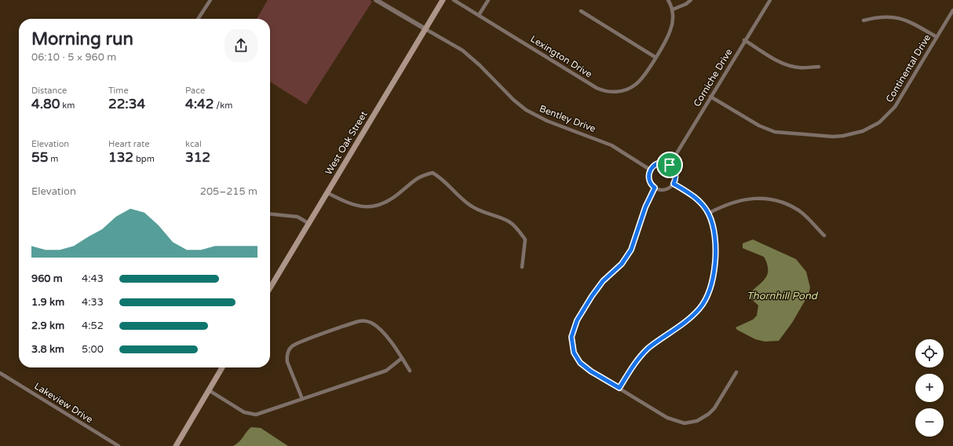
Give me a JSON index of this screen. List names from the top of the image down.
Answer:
{
  "streets": {
    "main road": ["West Oak Street"],
    "street": [
      "Lexington Drive",
      "Continental Drive",
      "Corniche Drive",
      "Bentley Drive",
      "Lakeview Drive"
    ]
  },
  "crossings": [
    ["Continental Drive", "Corniche Drive"],
    ["Corniche Drive", "Bentley Drive"],
    ["Bentley Drive", "West Oak Street"]
  ],
  "water": ["Thornhill Pond"],
  "page": {
    "heading": ["Morning run", "06:10 · 5 × 960 m"],
    "stats": [
      ["Distance", "4.80 km"],
      ["Time", "22:34"],
      ["Pace", "4:42 /km"],
      ["Elevation", "55 m"],
      ["Heart rate", "132 bpm"],
      ["kcal", "312"]
    ],
    "chart": ["Elevation", "205–215 m"],
    "list": [
      {
        "name": "960 m",
        "note": "4:43"
      },
      {
        "name": "1.9 km",
        "note": "4:33"
      },
      {
        "name": "2.9 km",
        "note": "4:52"
      },
      {
        "name": "3.8 km",
        "note": "5:00"
      }
    ],
    "map_buttons": ["+", "−"]
  }
}
